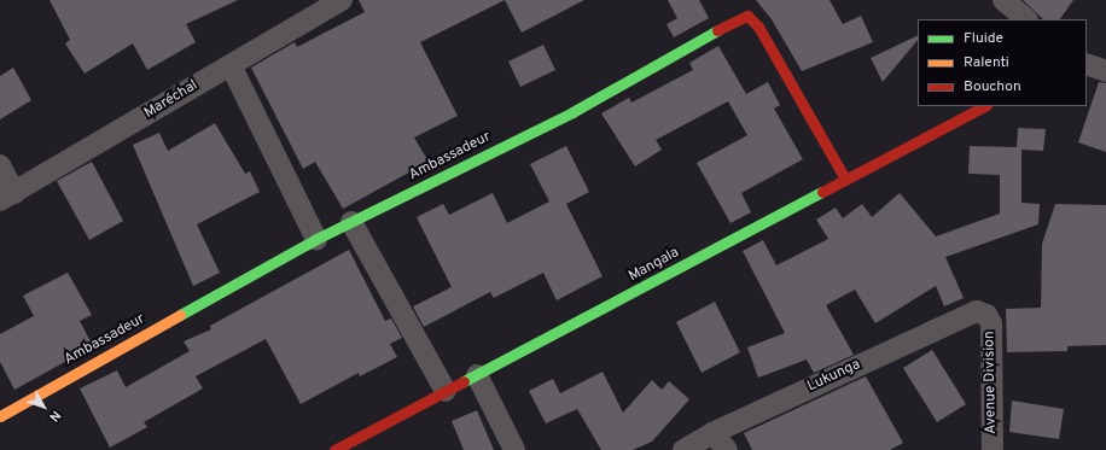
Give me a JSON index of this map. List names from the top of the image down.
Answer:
{
  "streets": {
    "street": [
      "Maréchal",
      "Ambassadeur",
      "Mangala",
      "Lukunga",
      "Avenue Division"
    ]
  },
  "crossings": [
    ["Ambassadeur", "Mangala"],
    ["Lukunga", "Avenue Division"]
  ],
  "legend": ["Fluide", "Ralenti", "Bouchon"],
  "north": "bottom right"
}
